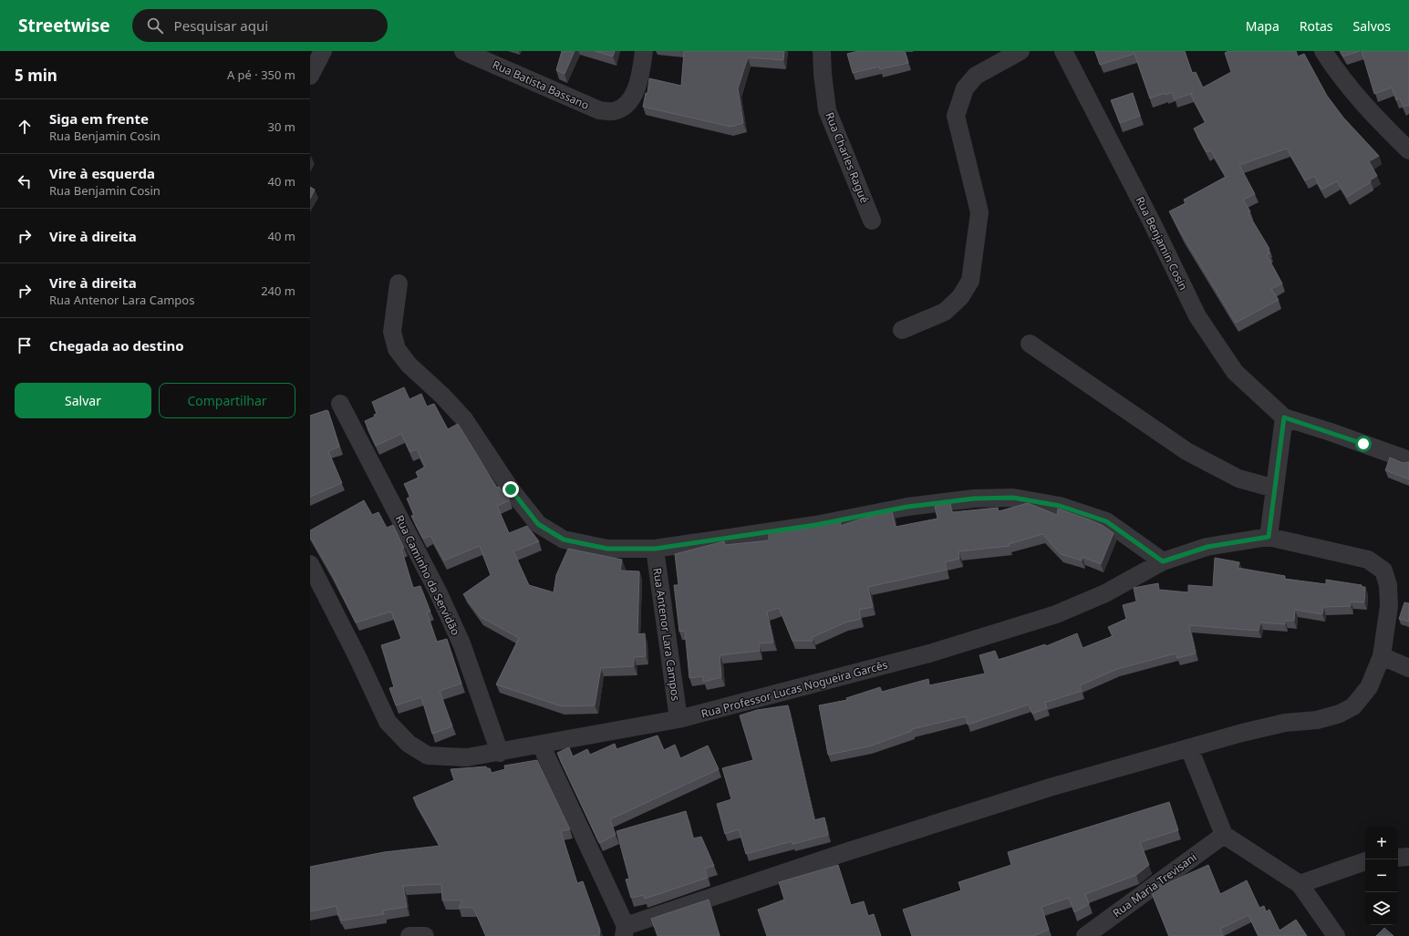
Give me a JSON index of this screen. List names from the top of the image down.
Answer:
{
  "streets": {
    "street": [
      "Rua Batista Bassano",
      "Rua Charles Ragué",
      "Rua Benjamin Cosin",
      "Rua Caminho da Servidão",
      "Rua Antenor Lara Campos",
      "Rua Professor Lucas Nogueira Garcês",
      "Rua Maria Trevisani"
    ]
  },
  "crossings": [
    ["Rua Caminho da Servidão", "Rua Professor Lucas Nogueira Garcês"],
    ["Rua Antenor Lara Campos", "Rua Professor Lucas Nogueira Garcês"]
  ],
  "page": {
    "header": "Streetwise",
    "search": "Pesquisar aqui",
    "nav": ["Mapa", "Rotas", "Salvos"],
    "heading": ["5 min", "A pé · 350 m"],
    "list": [
      ["Siga em frente", "Rua Benjamin Cosin", "30 m"],
      ["Vire à esquerda", "Rua Benjamin Cosin", "40 m"],
      ["Vire à direita", "40 m"],
      ["Vire à direita", "Rua Antenor Lara Campos", "240 m"],
      "Chegada ao destino"
    ],
    "buttons": ["Salvar", "Compartilhar"],
    "map_buttons": ["+", "−"]
  }
}
